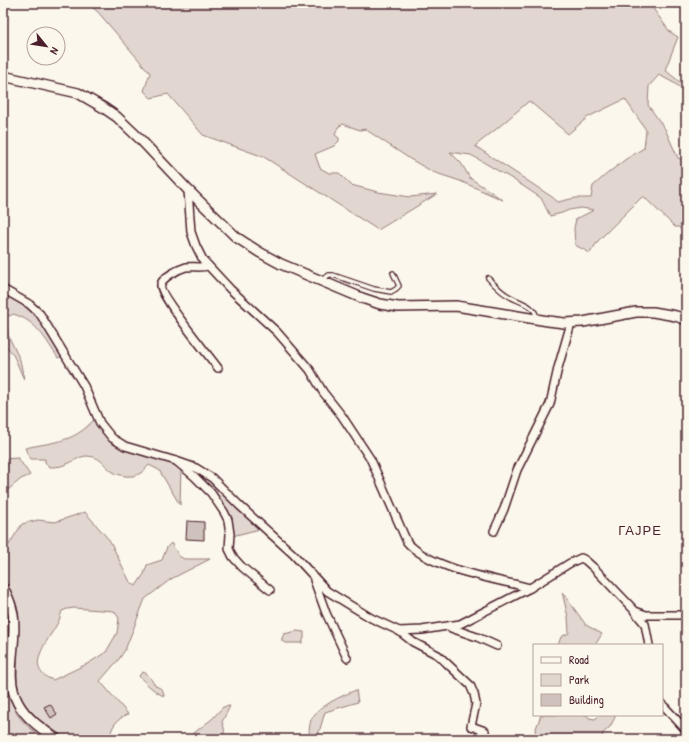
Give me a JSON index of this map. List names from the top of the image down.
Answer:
{
  "districts": ["ГАЈРЕ"],
  "legend": ["Road", "Park", "Building"],
  "north": "bottom right"
}
